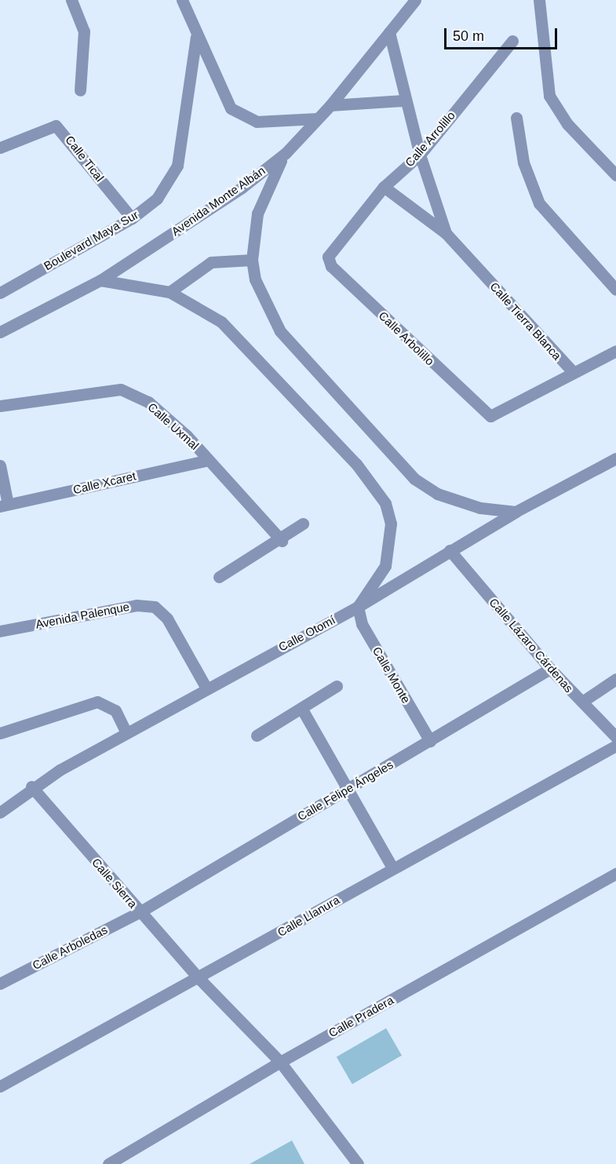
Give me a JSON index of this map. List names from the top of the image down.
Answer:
{
  "streets": {
    "street": [
      "Calle Arrolillo",
      "Calle Tical",
      "Avenida Monte Albán",
      "Boulevard Maya Sur",
      "Calle Tierra Blanca",
      "Calle Arbolillo",
      "Calle Uxmal",
      "Calle Xcaret",
      "Avenida Palenque",
      "Calle Otomí",
      "Calle Lázaro Cárdenas",
      "Calle Monte",
      "Calle Felipe Ángeles",
      "Calle Sierra",
      "Calle Llanura",
      "Calle Arboledas",
      "Calle Pradera"
    ]
  },
  "crossings": [
    ["Calle Arrolillo", "Calle Tierra Blanca"],
    ["Calle Arrolillo", "Calle Arbolillo"],
    ["Calle Tical", "Boulevard Maya Sur"],
    ["Avenida Monte Albán", "Boulevard Maya Sur"],
    ["Avenida Monte Albán", "Calle Tierra Blanca"],
    ["Calle Tierra Blanca", "Calle Arbolillo"],
    ["Calle Uxmal", "Calle Xcaret"],
    ["Avenida Palenque", "Calle Otomí"],
    ["Calle Otomí", "Calle Lázaro Cárdenas"],
    ["Calle Otomí", "Calle Monte"],
    ["Calle Otomí", "Calle Sierra"],
    ["Calle Lázaro Cárdenas", "Calle Felipe Ángeles"],
    ["Calle Monte", "Calle Felipe Ángeles"],
    ["Calle Felipe Ángeles", "Calle Sierra"],
    ["Calle Felipe Ángeles", "Calle Arboledas"],
    ["Calle Sierra", "Calle Llanura"],
    ["Calle Sierra", "Calle Arboledas"],
    ["Calle Sierra", "Calle Pradera"]
  ],
  "scale_bar": "50 m"
}
